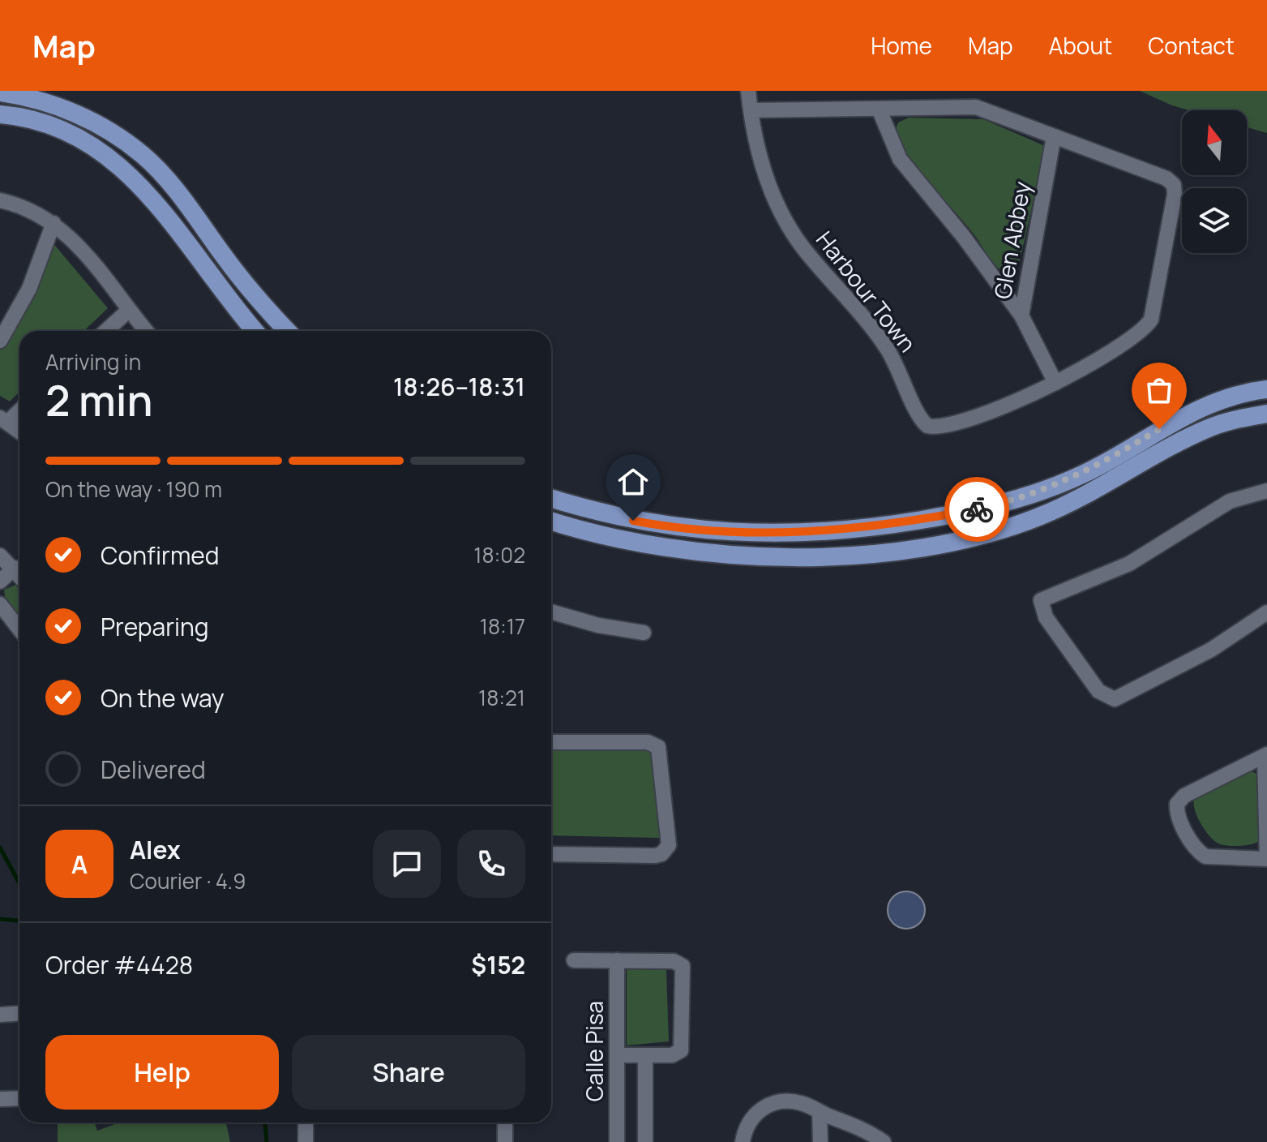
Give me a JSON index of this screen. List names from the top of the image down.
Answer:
{
  "streets": {
    "street": ["Glen Abbey", "Harbour Town", "Calle Pisa"]
  },
  "crossings": [
    ["Glen Abbey", "Harbour Town"]
  ],
  "north": "top",
  "page": {
    "header": "Map",
    "nav": [
      "Home",
      "Map",
      "About",
      "Contact"
    ],
    "heading": ["2 min", "Arriving in", "18:26–18:31"],
    "panel": [
      "Alex",
      "Courier · 4.9",
      "Order #4428",
      "$152"
    ],
    "bar": "On the way · 190 m",
    "list": [
      ["Confirmed", "18:02"],
      ["Preparing", "18:17"],
      ["On the way", "18:21"],
      "Delivered"
    ],
    "round": "A",
    "buttons": ["Help", "Share"]
  }
}
